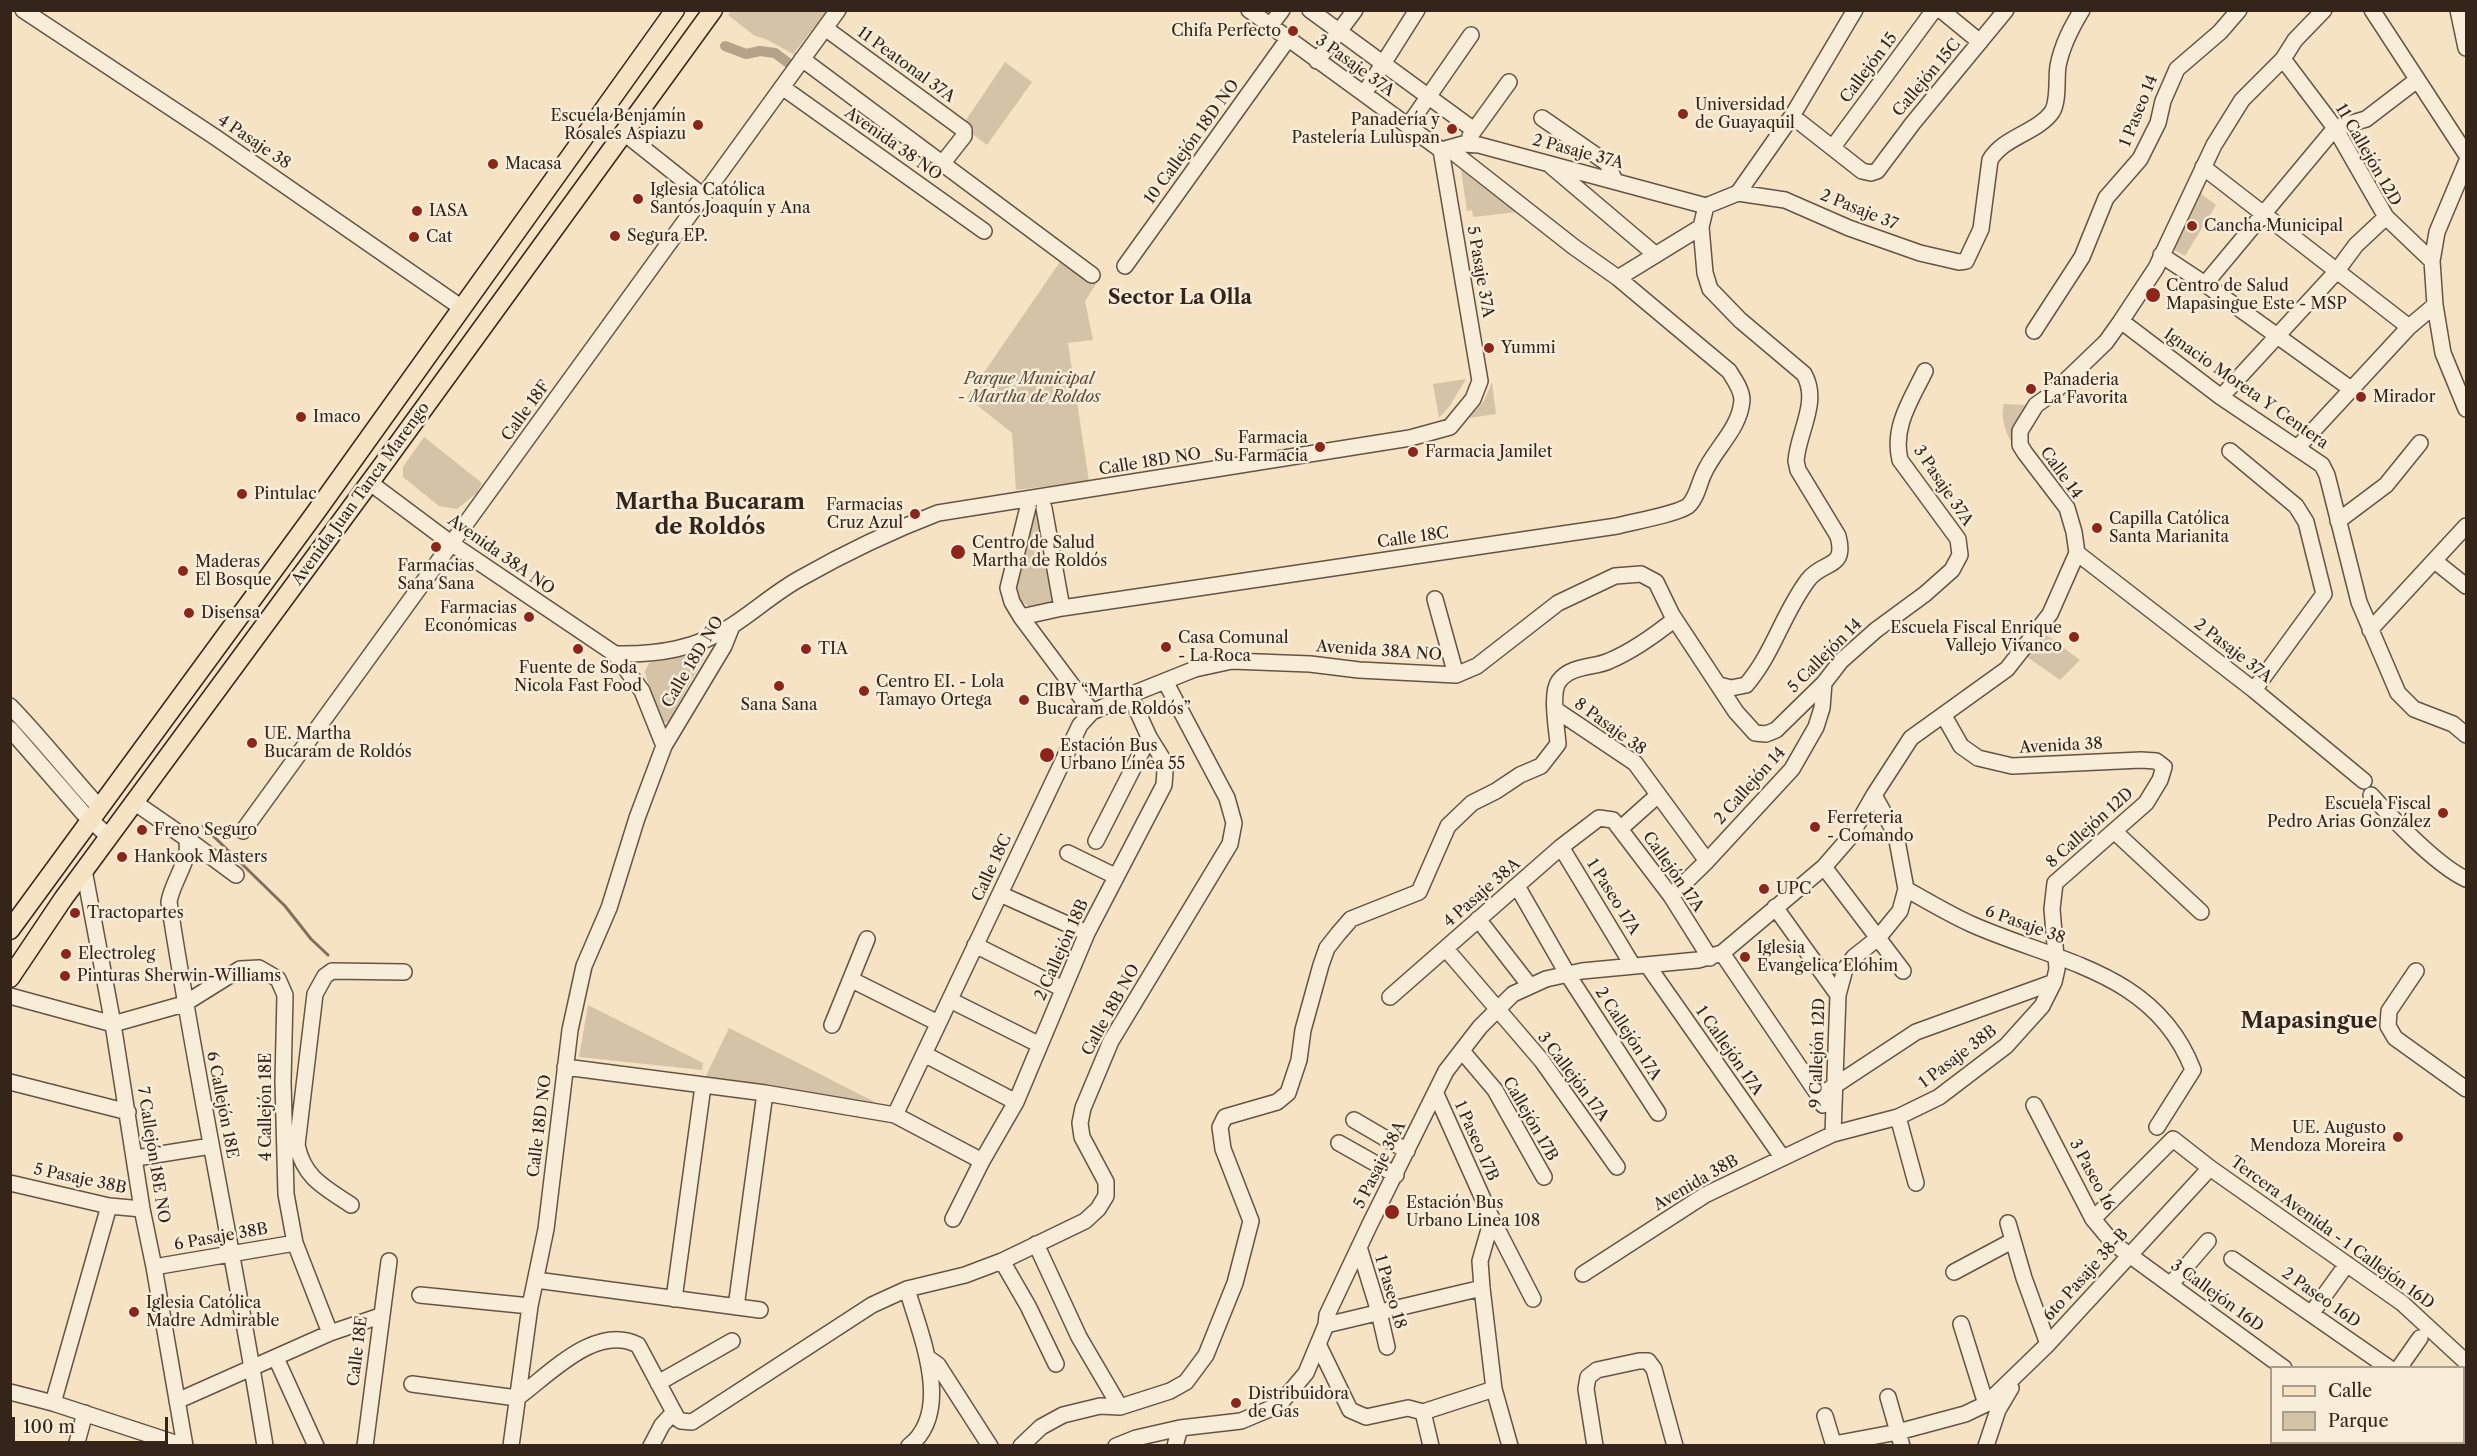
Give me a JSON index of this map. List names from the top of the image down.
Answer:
{
  "streets": {
    "main road": ["Avenida Juan Tanca Marengo"],
    "street": [
      "11 Peatonal 37A",
      "3 Pasaje 37A",
      "Callejón 15",
      "Callejón 15C",
      "1 Paseo 14",
      "4 Pasaje 38",
      "10 Callejón 18D NO",
      "Avenida 38 NO",
      "2 Pasaje 37A",
      "11 Callejón 12D",
      "2 Pasaje 37",
      "5 Pasaje 37A",
      "Ignacio Moreta Y Centera",
      "Calle 18F",
      "Calle 18D NO",
      "Calle 14",
      "Calle 18C",
      "Avenida 38A NO",
      "5 Callejón 14",
      "8 Pasaje 38",
      "Avenida 38",
      "2 Callejón 14",
      "8 Callejón 12D",
      "Callejón 17A",
      "4 Pasaje 38A",
      "1 Paseo 17A",
      "6 Pasaje 38",
      "2 Callejón 18B",
      "Calle 18B NO",
      "2 Callejón 17A",
      "1 Callejón 17A",
      "9 Callejón 12D",
      "1 Pasaje 38B",
      "3 Callejón 17A",
      "6 Callejón 18E",
      "4 Callejón 18E",
      "Callejón 17B",
      "1 Paseo 17B",
      "7 Callejón 18E NO",
      "5 Pasaje 38A",
      "3 Paseo 16",
      "5 Pasaje 38B",
      "Avenida 38B",
      "Tercera Avenida - 1 Callejón 16D",
      "6 Pasaje 38B",
      "6to Pasaje 38-B",
      "1 Paseo 18",
      "3 Callejón 16D",
      "2 Paseo 16D",
      "Calle 18E"
    ]
  },
  "crossings": [
    ["11 Peatonal 37A", "Calle 18F"],
    ["3 Pasaje 37A", "10 Callejón 18D NO"],
    ["3 Pasaje 37A", "2 Pasaje 37A"],
    ["3 Pasaje 37A", "5 Pasaje 37A"],
    ["3 Pasaje 37A", "Calle 18C"],
    ["3 Pasaje 37A", "5 Callejón 14"],
    ["Callejón 15", "Callejón 15C"],
    ["4 Pasaje 38", "Avenida Juan Tanca Marengo"],
    ["Avenida 38 NO", "Calle 18F"],
    ["2 Pasaje 37A", "5 Pasaje 37A"],
    ["2 Pasaje 37A", "Calle 14"],
    ["11 Callejón 12D", "Ignacio Moreta Y Centera"],
    ["11 Callejón 12D", "Calle 14"],
    ["5 Pasaje 37A", "Calle 18D NO"],
    ["Ignacio Moreta Y Centera", "Calle 14"],
    ["Calle 18F", "Avenida 38A NO"],
    ["Calle 18D NO", "Avenida 38A NO"],
    ["Avenida Juan Tanca Marengo", "Avenida 38A NO"],
    ["Avenida Juan Tanca Marengo", "7 Callejón 18E NO"],
    ["Calle 18C", "Avenida 38A NO"],
    ["Calle 18C", "2 Callejón 18B"],
    ["Calle 18C", "Calle 18B NO"],
    ["Avenida 38A NO", "5 Callejón 14"],
    ["Avenida 38A NO", "Calle 18B NO"],
    ["5 Callejón 14", "2 Callejón 14"],
    ["8 Pasaje 38", "2 Callejón 14"],
    ["Avenida 38", "8 Callejón 12D"],
    ["2 Callejón 14", "Callejón 17A"],
    ["8 Callejón 12D", "6 Pasaje 38"],
    ["8 Callejón 12D", "1 Pasaje 38B"],
    ["Callejón 17A", "4 Pasaje 38A"],
    ["Callejón 17A", "9 Callejón 12D"],
    ["Callejón 17A", "1 Pasaje 38B"],
    ["Callejón 17A", "5 Pasaje 38A"],
    ["Callejón 17A", "Avenida 38B"],
    ["4 Pasaje 38A", "1 Paseo 17A"],
    ["4 Pasaje 38A", "2 Callejón 17A"],
    ["4 Pasaje 38A", "3 Callejón 17A"],
    ["1 Paseo 17A", "1 Callejón 17A"],
    ["1 Paseo 17A", "5 Pasaje 38A"],
    ["6 Pasaje 38", "9 Callejón 12D"],
    ["6 Pasaje 38", "1 Pasaje 38B"],
    ["2 Callejón 17A", "5 Pasaje 38A"],
    ["1 Callejón 17A", "5 Pasaje 38A"],
    ["1 Callejón 17A", "Avenida 38B"],
    ["9 Callejón 12D", "1 Pasaje 38B"],
    ["9 Callejón 12D", "Avenida 38B"],
    ["1 Pasaje 38B", "Avenida 38B"],
    ["3 Callejón 17A", "5 Pasaje 38A"],
    ["6 Callejón 18E", "4 Callejón 18E"],
    ["6 Callejón 18E", "6 Pasaje 38B"],
    ["4 Callejón 18E", "6 Pasaje 38B"],
    ["Callejón 17B", "5 Pasaje 38A"],
    ["1 Paseo 17B", "5 Pasaje 38A"],
    ["7 Callejón 18E NO", "5 Pasaje 38B"],
    ["7 Callejón 18E NO", "6 Pasaje 38B"],
    ["5 Pasaje 38A", "1 Paseo 18"],
    ["3 Paseo 16", "Tercera Avenida - 1 Callejón 16D"],
    ["3 Paseo 16", "6to Pasaje 38-B"],
    ["3 Paseo 16", "3 Callejón 16D"],
    ["Tercera Avenida - 1 Callejón 16D", "6to Pasaje 38-B"],
    ["6to Pasaje 38-B", "3 Callejón 16D"]
  ],
  "districts": ["Sector La Olla", "Martha Bucaram de Roldós", "Mapasingue"],
  "parks": ["Parque Municipal - Martha de Roldos"],
  "places": [
    "Chifa Perfecto",
    "Universidad de Guayaquil",
    "Escuela Benjamín Rosales Aspiazu",
    "Panadería y Pastelería Luluspan",
    "Macasa",
    "Iglesia Católica Santos Joaquín y Ana",
    "IASA",
    "Cancha Municipal",
    "Segura EP.",
    "Cat",
    "Centro de Salud Mapasingue Este - MSP",
    "Yummi",
    "Panaderia La Favorita",
    "Mirador",
    "Imaco",
    "Farmacia Su Farmacia",
    "Farmacia Jamilet",
    "Pintulac",
    "Farmacias Cruz Azul",
    "Capilla Católica Santa Marianita",
    "Farmacias Sana Sana",
    "Centro de Salud Martha de Roldós",
    "Maderas El Bosque",
    "Disensa",
    "Farmacias Económicas",
    "Escuela Fiscal Enrique Vallejo Vivanco",
    "Casa Comunal - La Roca",
    "Fuente de Soda Nicola Fast Food",
    "TIA",
    "Sana Sana",
    "Centro EI. - Lola Tamayo Ortega",
    "CIBV “Martha Bucaram de Roldós”",
    "UE. Martha Bucaram de Roldós",
    "Estación Bus Urbano Línea 55",
    "Escuela Fiscal Pedro Arias González",
    "Ferreteria - Comando",
    "Freno Seguro",
    "Hankook Masters",
    "UPC",
    "Tractopartes",
    "Electroleg",
    "Iglesia Evangelica Elohim",
    "Pinturas Sherwin-Williams",
    "UE. Augusto Mendoza Moreira",
    "Estación Bus Urbano Linea 108",
    "Iglesia Católica Madre Admirable",
    "Distribuidora de Gas"
  ],
  "legend": ["Calle", "Parque"],
  "scale_bar": "100 m"
}
